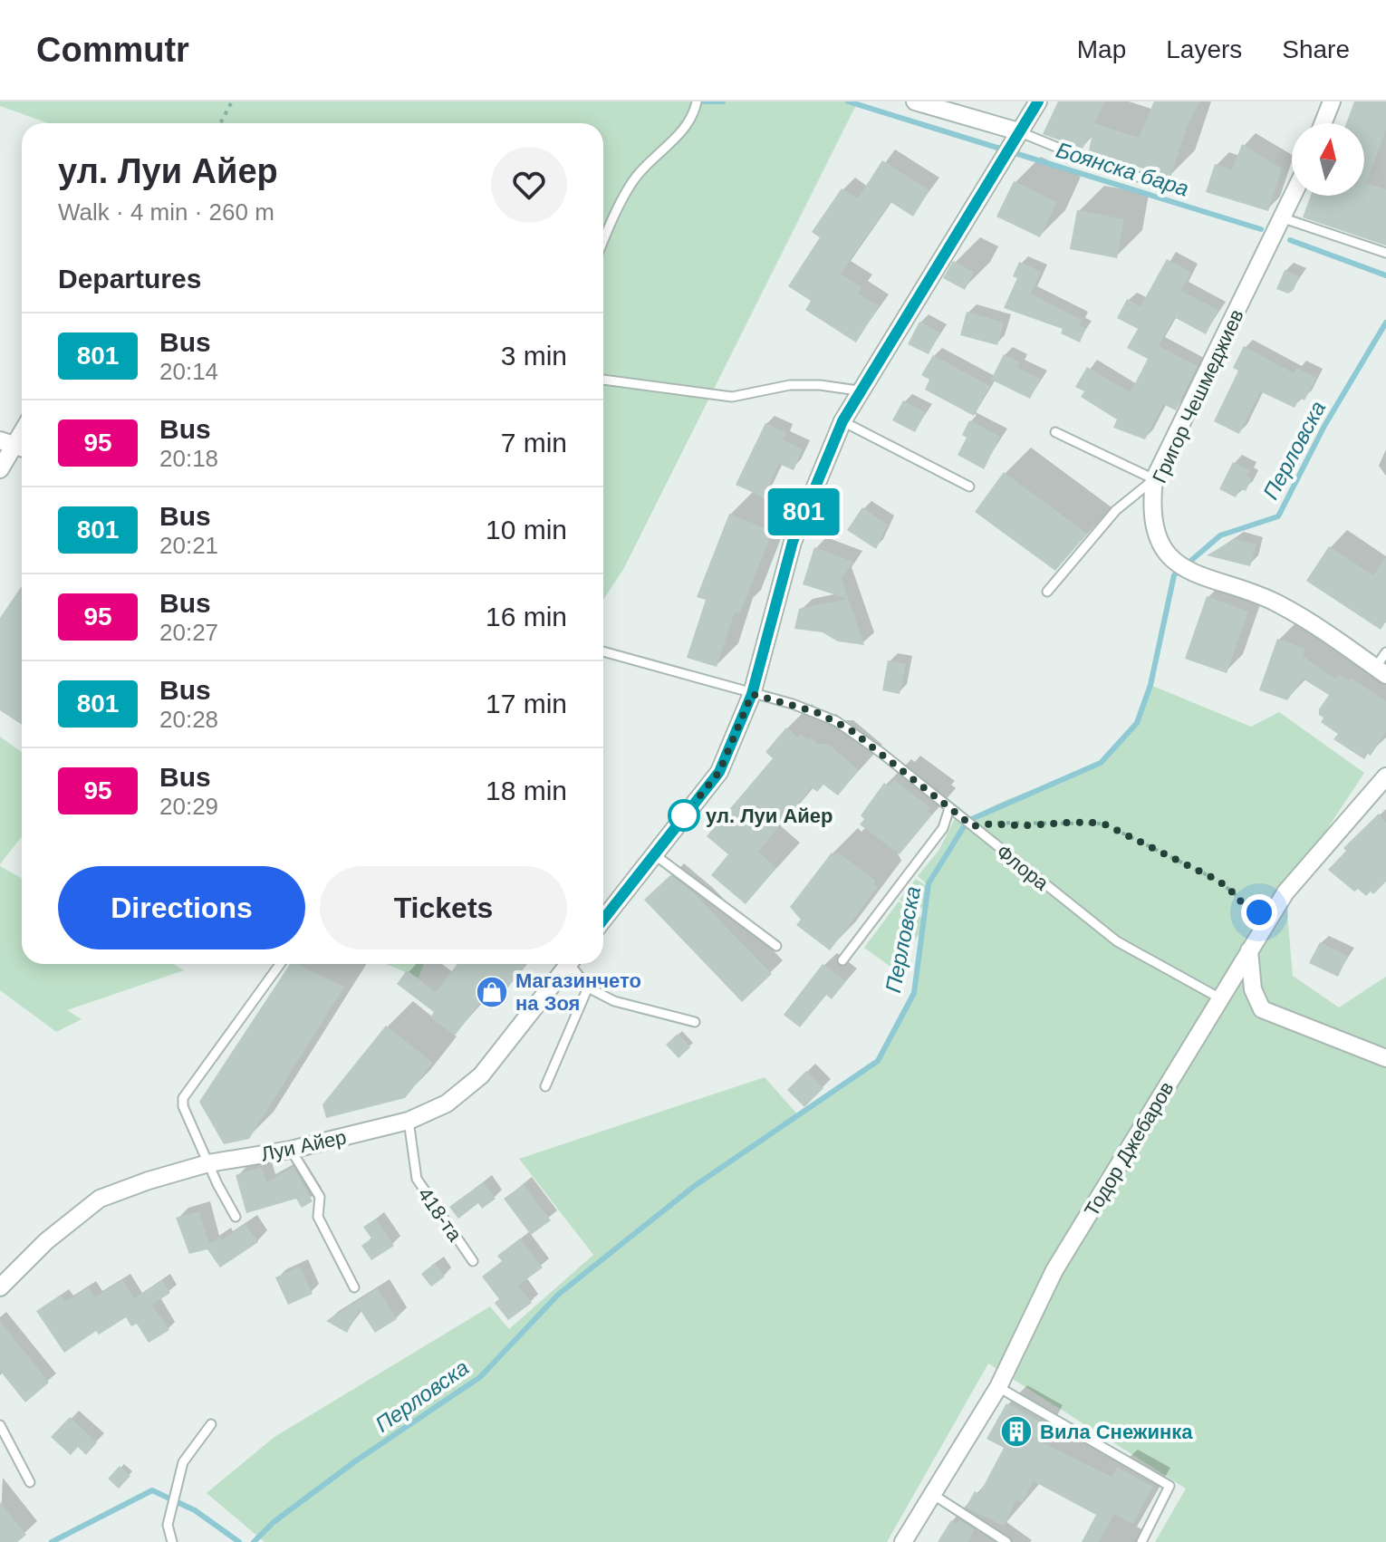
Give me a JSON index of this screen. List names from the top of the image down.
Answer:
{
  "streets": {
    "street": ["Григор Чешмеджиев", "Луи Айер", "Тодор Джебаров"],
    "lane": ["Флора", "418-та"]
  },
  "crossings": [
    ["Флора", "Тодор Джебаров"],
    ["Луи Айер", "418-та"]
  ],
  "water": ["Боянска бара", "Перловска"],
  "places": {
    "other": ["ул. Луи Айер"],
    "shop": ["Магазинчето на Зоя"],
    "building": ["Вила Снежинка"]
  },
  "lines": ["bus line 801"],
  "north": "top",
  "page": {
    "header": "Commutr",
    "nav": ["Map", "Layers", "Share"],
    "on_map": "801",
    "heading": [
      ["ул. Луи Айер", "Walk · 4 min · 260 m"],
      "Departures"
    ],
    "list": [
      {
        "mark": "801",
        "name": "Bus",
        "note": "20:14",
        "value": "3 min"
      },
      {
        "mark": "95",
        "name": "Bus",
        "note": "20:18",
        "value": "7 min"
      },
      {
        "mark": "801",
        "name": "Bus",
        "note": "20:21",
        "value": "10 min"
      },
      {
        "mark": "95",
        "name": "Bus",
        "note": "20:27",
        "value": "16 min"
      },
      {
        "mark": "801",
        "name": "Bus",
        "note": "20:28",
        "value": "17 min"
      },
      {
        "mark": "95",
        "name": "Bus",
        "note": "20:29",
        "value": "18 min"
      }
    ],
    "buttons": ["Directions", "Tickets"]
  }
}
